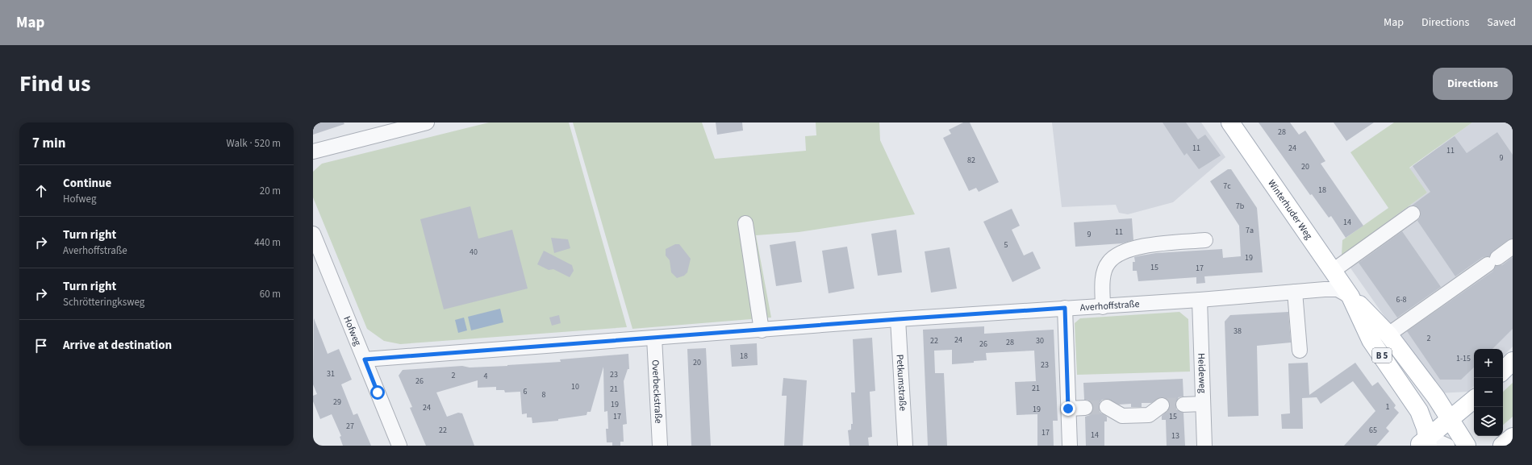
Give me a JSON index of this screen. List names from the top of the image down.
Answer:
{
  "streets": {
    "main road": ["Winterhuder Weg", "B 5"],
    "street": [
      "Averhoffstraße",
      "Hofweg",
      "Heideweg",
      "Petkumstraße",
      "Overbeckstraße"
    ]
  },
  "crossings": [
    ["Winterhuder Weg", "Averhoffstraße"],
    ["Winterhuder Weg", "B 5"],
    ["Averhoffstraße", "Hofweg"],
    ["Averhoffstraße", "Heideweg"],
    ["Averhoffstraße", "Petkumstraße"],
    ["Averhoffstraße", "Overbeckstraße"]
  ],
  "house_numbers": [
    "28",
    "11",
    "24",
    "11",
    "9",
    "82",
    "20",
    "7c",
    "18",
    "7b",
    "14",
    "7a",
    "11",
    "9",
    "5",
    "40",
    "19",
    "15",
    "17",
    "6-8",
    "38",
    "2",
    "24",
    "22",
    "30",
    "28",
    "26",
    "18",
    "1-15",
    "20",
    "23",
    "31",
    "23",
    "2",
    "4",
    "26",
    "10",
    "21",
    "21",
    "6",
    "8",
    "29",
    "19",
    "1",
    "24",
    "19",
    "17",
    "15",
    "27",
    "22",
    "65",
    "17",
    "14",
    "13"
  ],
  "page": {
    "header": "Map",
    "nav": ["Map", "Directions", "Saved"],
    "title": "Find us",
    "buttons": "Directions",
    "heading": ["7 min", "Walk · 520 m"],
    "list": [
      ["Continue", "Hofweg", "20 m"],
      ["Turn right", "Averhoffstraße", "440 m"],
      ["Turn right", "Schrötteringksweg", "60 m"],
      "Arrive at destination"
    ],
    "map_buttons": ["+", "−"]
  }
}
